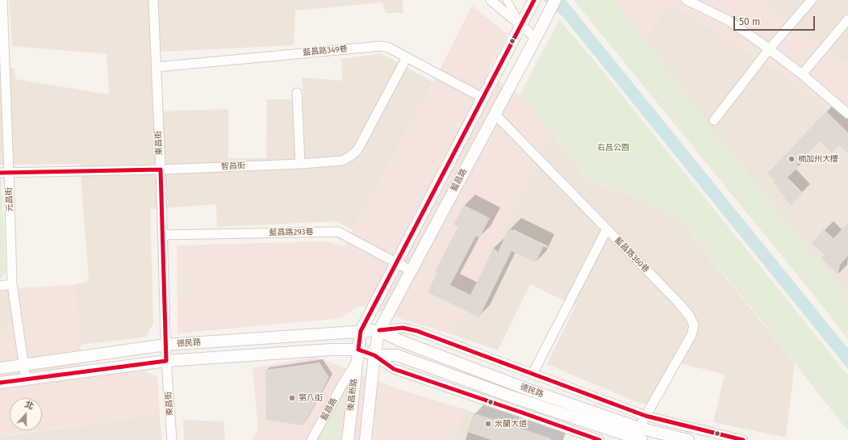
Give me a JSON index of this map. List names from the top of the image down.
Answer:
{
  "streets": {
    "street": [
      "藍昌路349巷",
      "東昌街",
      "智昌街",
      "藍昌路",
      "元昌街",
      "藍昌路293巷",
      "藍昌路360巷",
      "德民路",
      "後昌新路"
    ]
  },
  "crossings": [
    ["藍昌路349巷", "東昌街"],
    ["藍昌路349巷", "智昌街"],
    ["東昌街", "智昌街"],
    ["東昌街", "藍昌路293巷"],
    ["東昌街", "德民路"],
    ["智昌街", "元昌街"],
    ["藍昌路", "藍昌路293巷"],
    ["藍昌路", "藍昌路360巷"],
    ["藍昌路", "德民路"],
    ["藍昌路", "後昌新路"],
    ["元昌街", "德民路"],
    ["藍昌路360巷", "德民路"],
    ["德民路", "後昌新路"]
  ],
  "parks": ["右昌公園"],
  "places": ["楠加州大樓", "第八街", "米蘭大道"],
  "scale_bar": "50 m",
  "north": "top"
}
